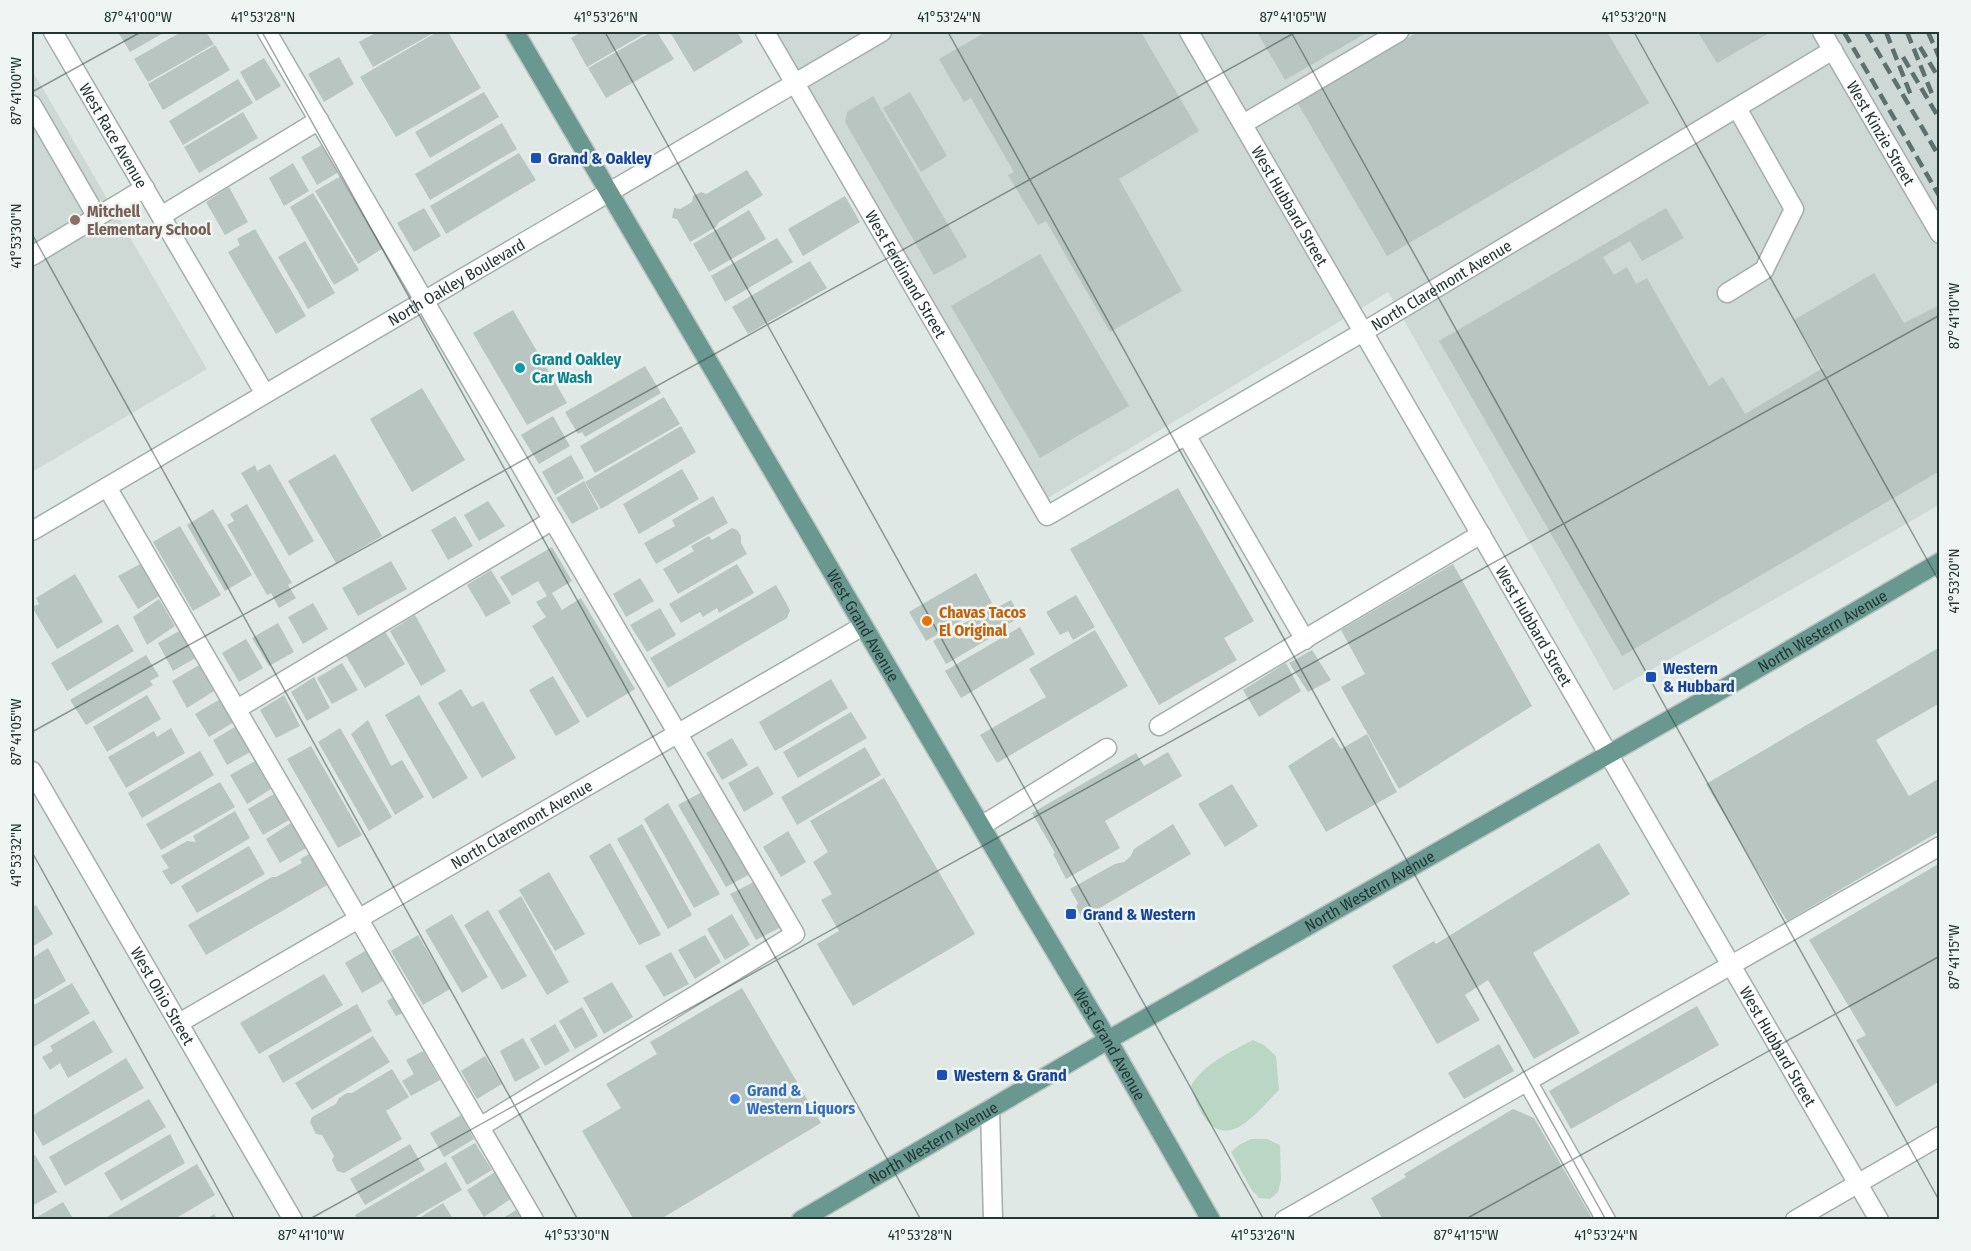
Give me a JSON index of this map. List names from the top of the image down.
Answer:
{
  "streets": {
    "main road": ["West Grand Avenue", "North Western Avenue"],
    "street": [
      "West Kinzie Street",
      "West Race Avenue",
      "West Hubbard Street",
      "West Ferdinand Street",
      "North Oakley Boulevard",
      "North Claremont Avenue",
      "West Ohio Street"
    ]
  },
  "crossings": [
    ["West Kinzie Street", "North Claremont Avenue"],
    ["West Race Avenue", "North Oakley Boulevard"],
    ["West Hubbard Street", "North Claremont Avenue"],
    ["West Hubbard Street", "North Western Avenue"],
    ["West Ferdinand Street", "North Oakley Boulevard"],
    ["West Ferdinand Street", "North Claremont Avenue"],
    ["North Oakley Boulevard", "West Grand Avenue"],
    ["North Claremont Avenue", "West Grand Avenue"],
    ["North Claremont Avenue", "West Ohio Street"],
    ["West Grand Avenue", "North Western Avenue"]
  ],
  "places": {
    "transit": [
      "Grand & Oakley",
      "Western & Hubbard",
      "Grand & Western",
      "Western & Grand"
    ],
    "other": [
      "Mitchell Elementary School",
      "Grand Oakley Car Wash",
      "Chavas Tacos El Original",
      "Grand & Western Liquors"
    ]
  },
  "coordinates": [
    "87°41'00\"W",
    "41°53'28\"N",
    "41°53'26\"N",
    "41°53'24\"N",
    "87°41'05\"W",
    "41°53'20\"N",
    "41°53'30\"N",
    "87°41'10\"W",
    "41°53'32\"N",
    "87°41'15\"W"
  ]
}
